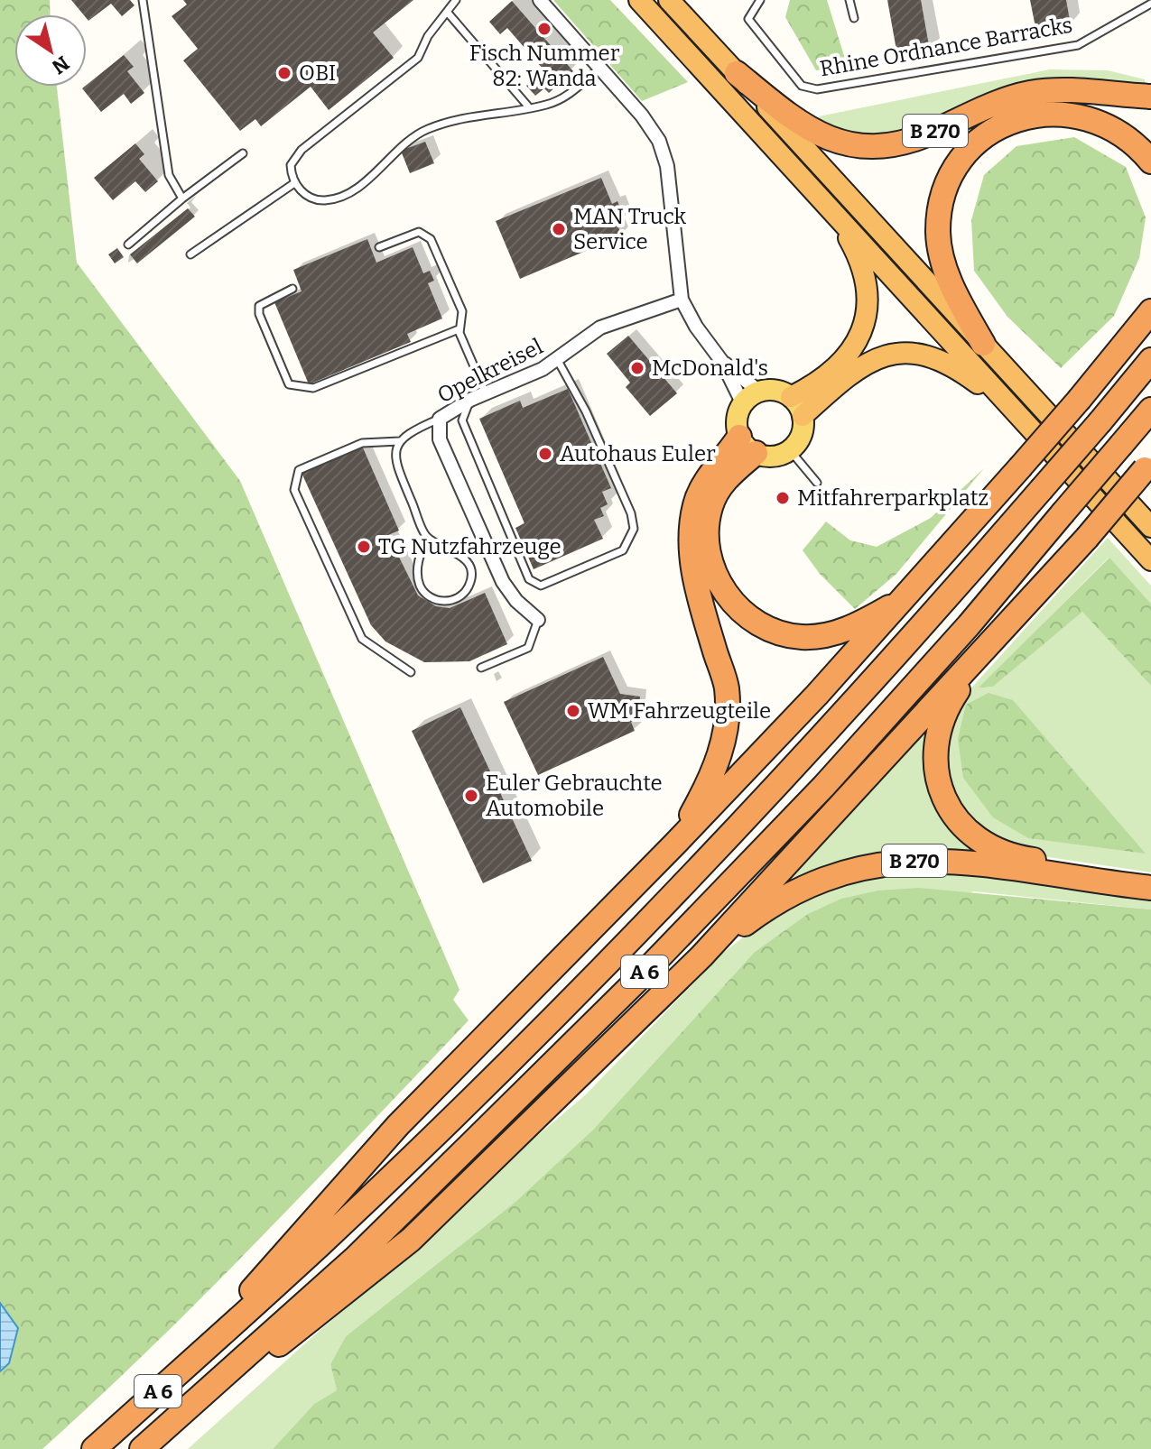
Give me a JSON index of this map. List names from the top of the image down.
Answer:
{
  "streets": {
    "highway": ["B 270", "A 6"],
    "street": ["Opelkreisel"],
    "lane": ["Rhine Ordnance Barracks"]
  },
  "places": [
    "Fisch Nummer 82: Wanda",
    "OBI",
    "MAN Truck Service",
    "McDonald's",
    "Autohaus Euler",
    "Mitfahrerparkplatz",
    "TG Nutzfahrzeuge",
    "WM Fahrzeugteile",
    "Euler Gebrauchte Automobile"
  ],
  "north": "bottom right"
}
